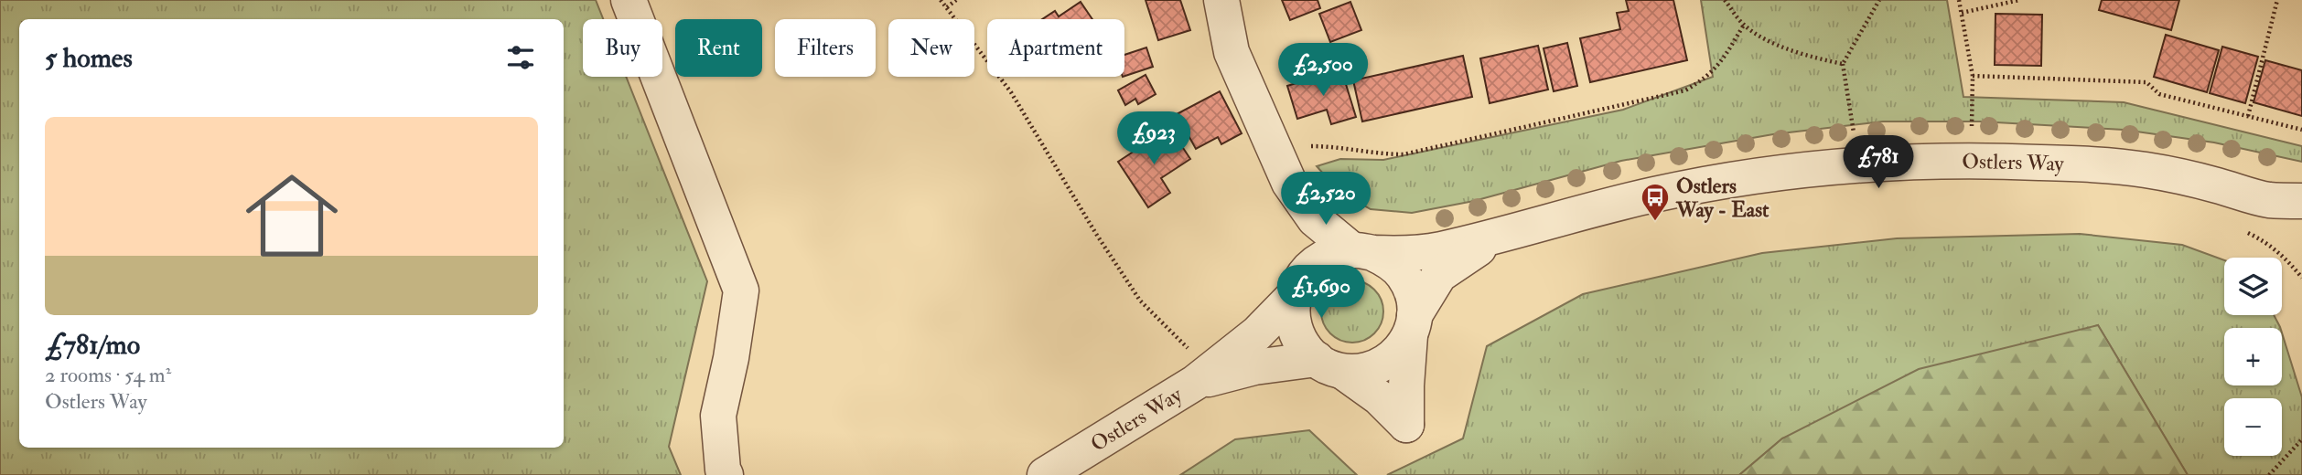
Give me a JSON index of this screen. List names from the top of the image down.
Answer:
{
  "streets": {
    "street": ["Ostlers Way"]
  },
  "places": {
    "bus stop": ["Ostlers Way - East"]
  },
  "page": {
    "chip": [
      "Buy",
      "Rent",
      "Filters",
      "New",
      "Apartment"
    ],
    "heading": "5 homes",
    "price": [
      "£2,500",
      "£923",
      "£781",
      "£2,520",
      "£1,690"
    ],
    "list": [
      {
        "name": "£781/mo",
        "note": "2 rooms · 54 m² · Ostlers Way"
      }
    ],
    "map_buttons": ["+", "−"]
  }
}
